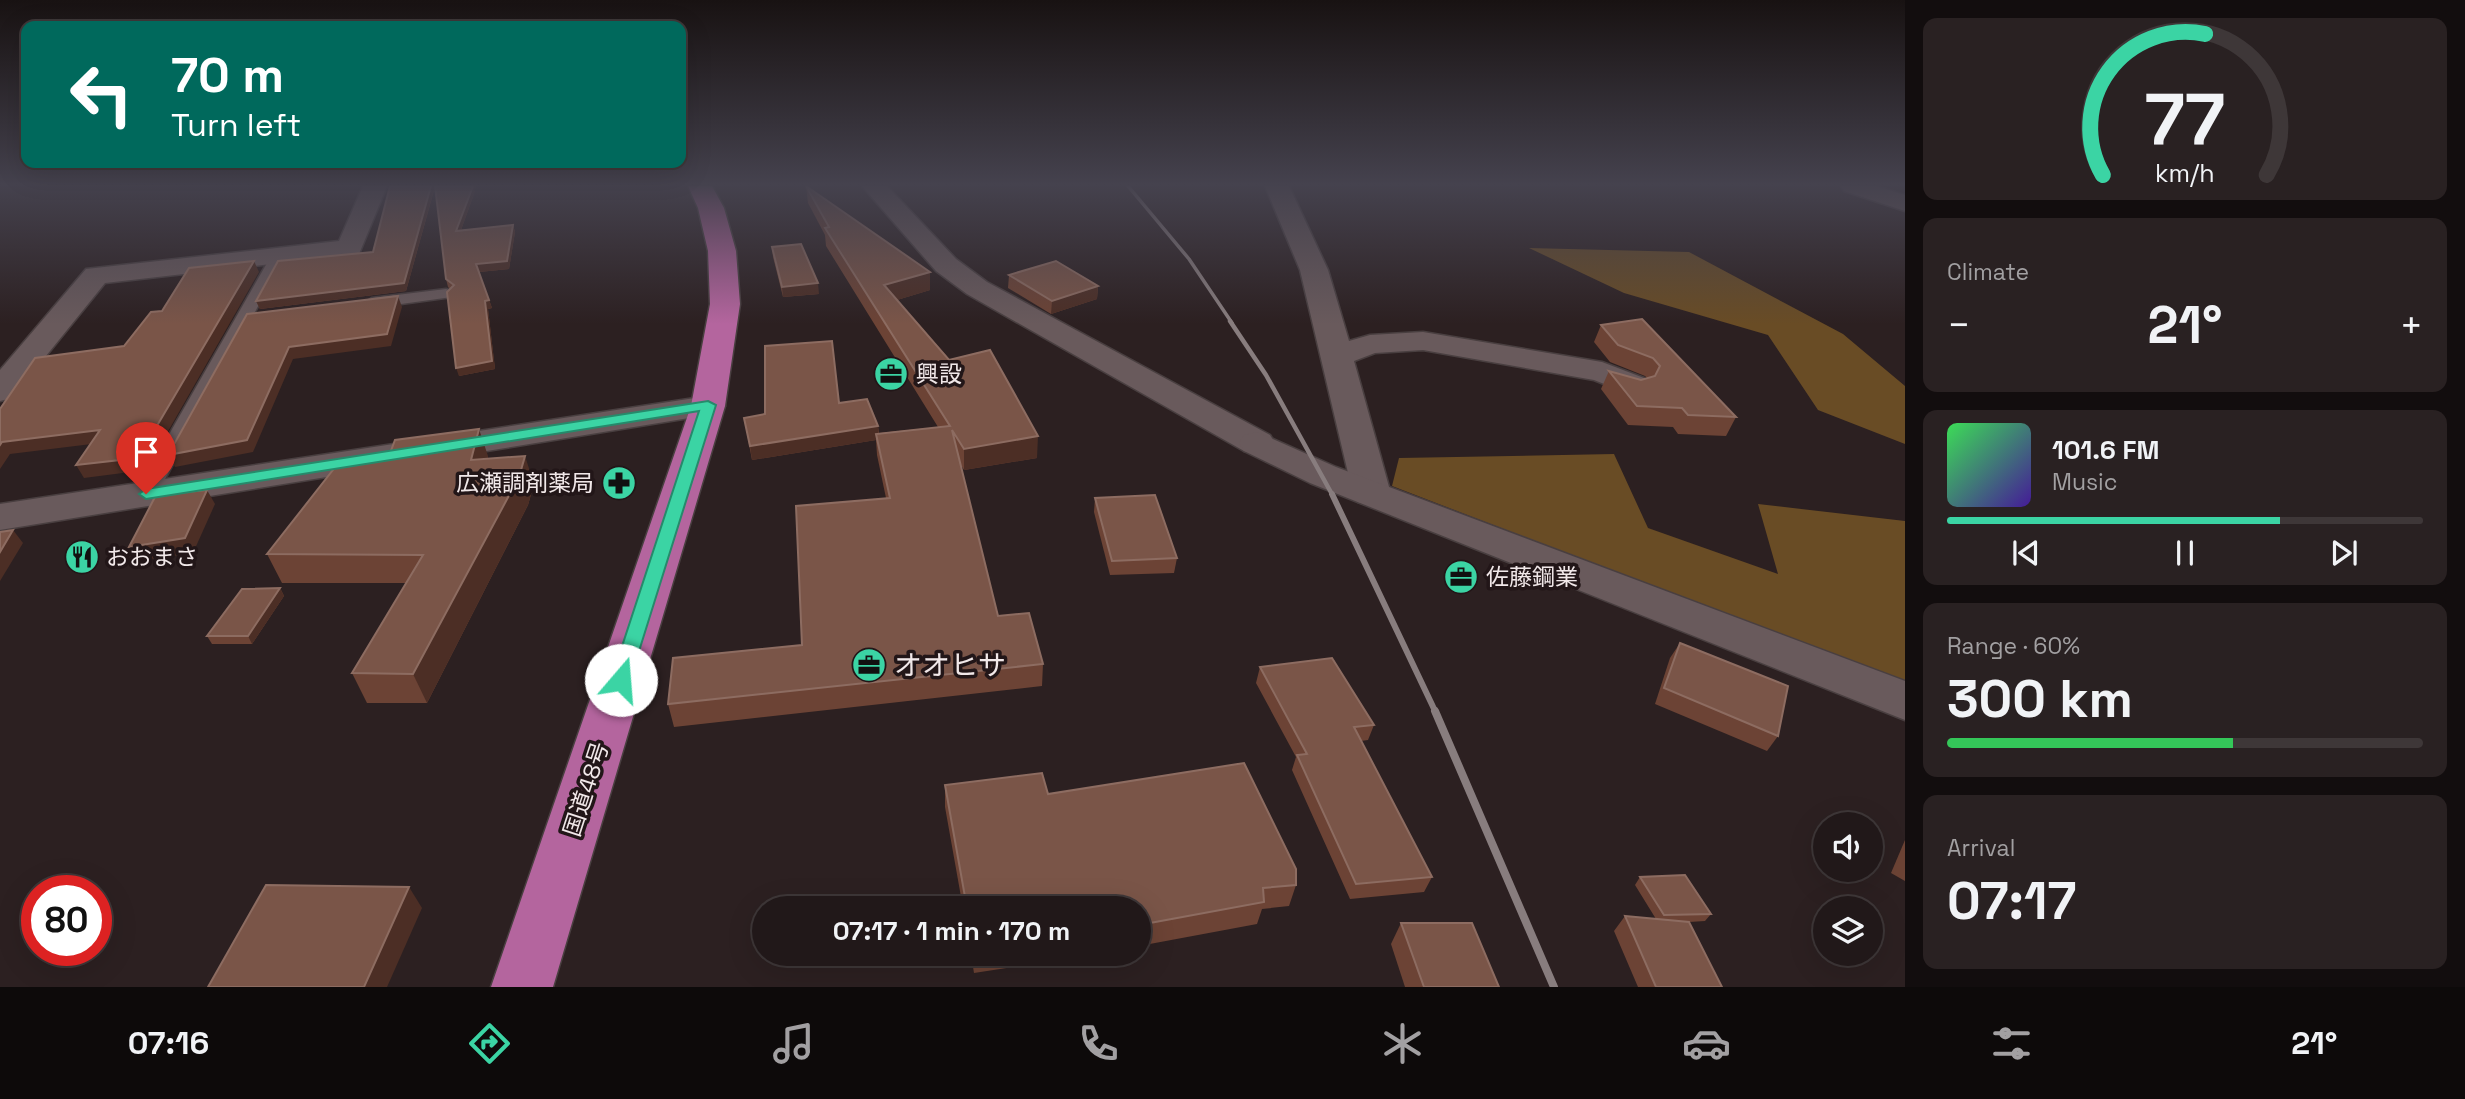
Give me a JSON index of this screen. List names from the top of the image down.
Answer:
{
  "streets": {
    "highway": ["国道48号"]
  },
  "places": {
    "office": ["興設", "佐藤鋼業", "オオヒサ"],
    "pharmacy": ["広瀬調剤薬局"],
    "restaurant": ["おおまさ"]
  },
  "page": {
    "turn": ["70 m", "Turn left"],
    "tile": [
      "Climate",
      ["Range · 60%", "300 km"],
      ["Arrival", "07:17"]
    ],
    "heat": ["−", "21°", "+"],
    "song": ["101.6 FM", "Music"],
    "limit": "80",
    "trip": "07:17 · 1 min · 170 m",
    "tabs": ["07:16", "21°"],
    "gauge": ["77", "km/h"]
  }
}
